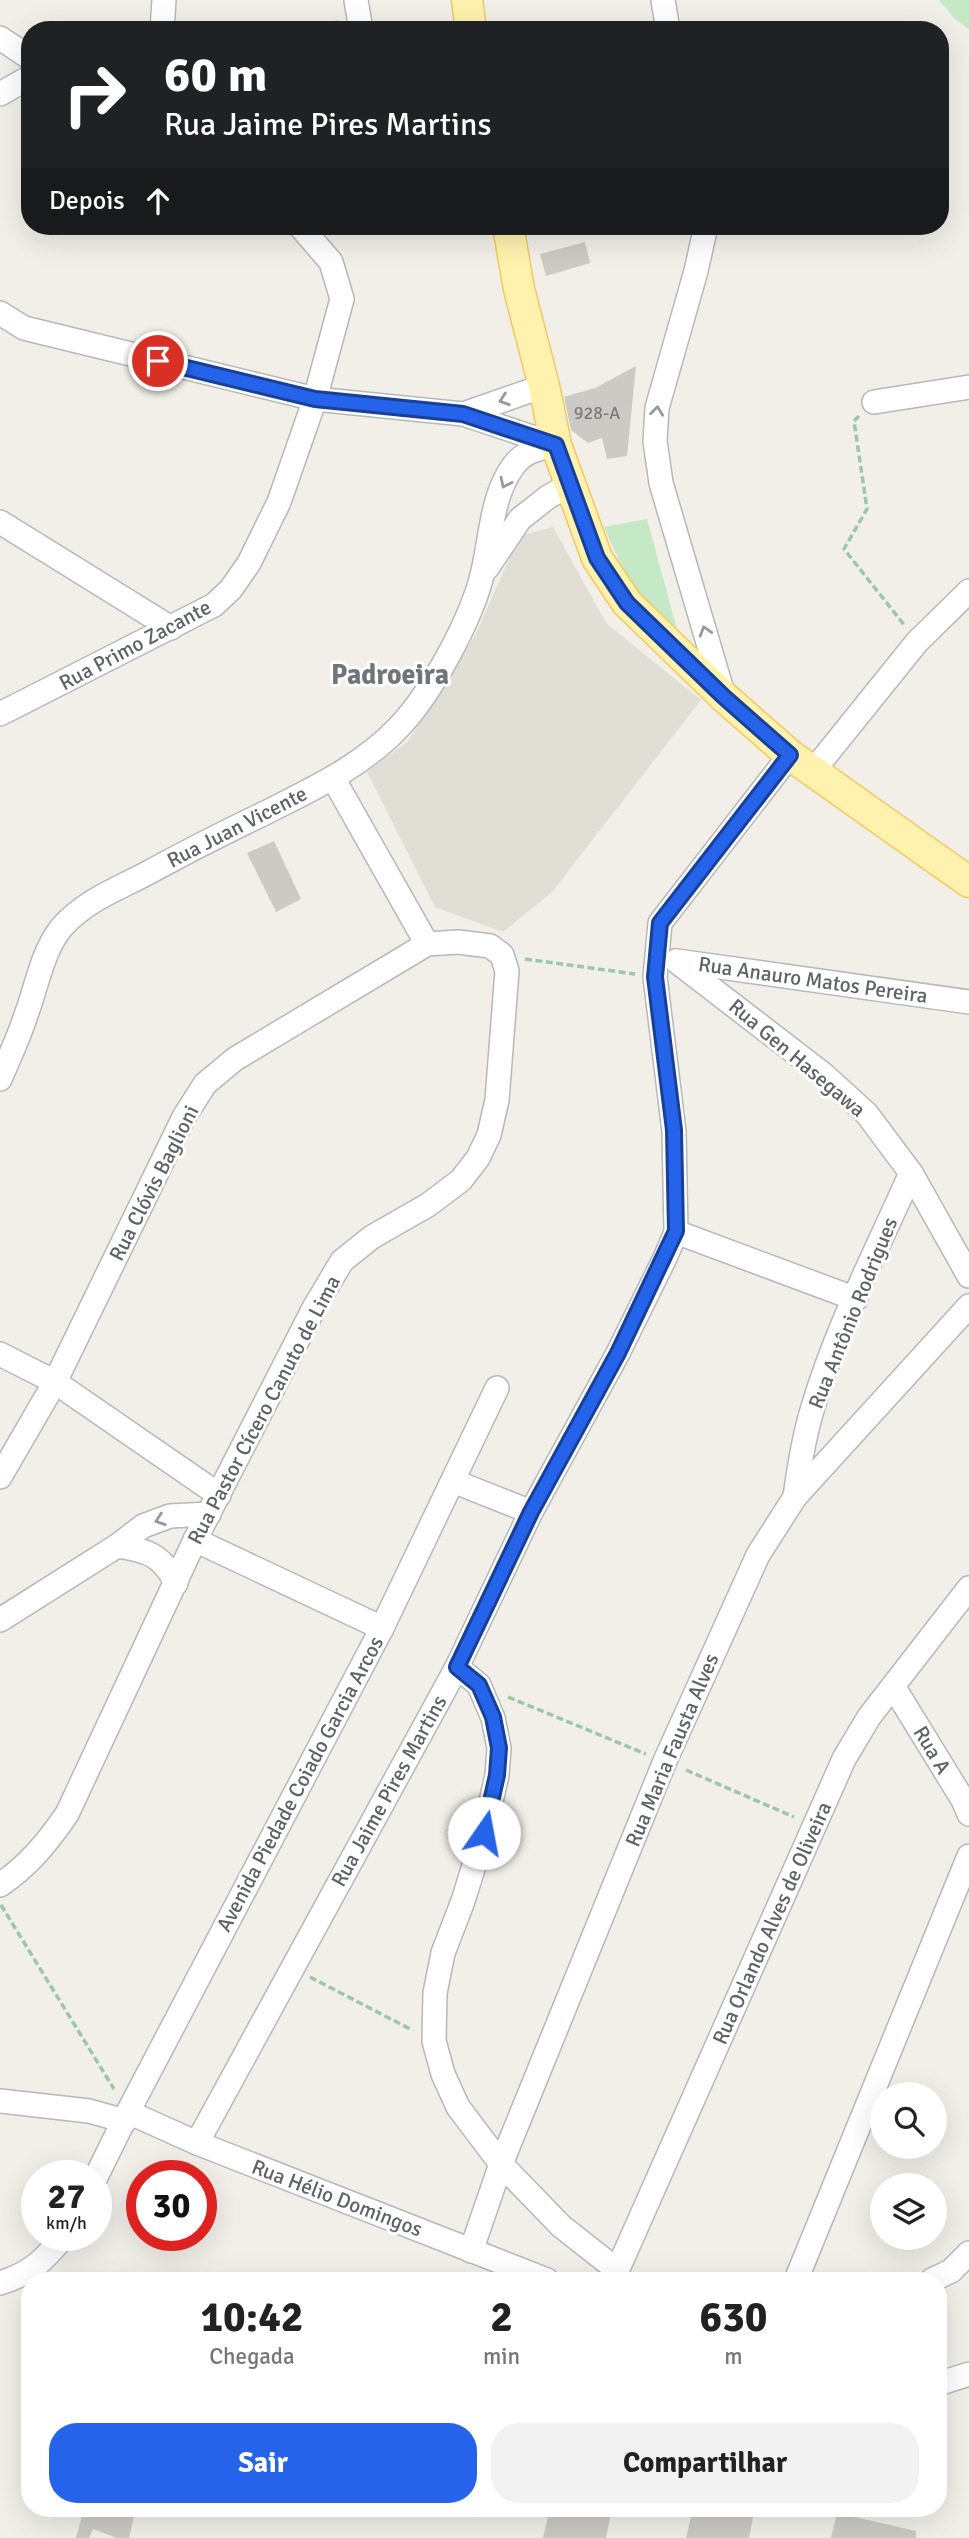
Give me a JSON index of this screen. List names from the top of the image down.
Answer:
{
  "streets": {
    "street": [
      "Rua Primo Zacante",
      "Rua Juan Vicente",
      "Rua Anauro Matos Pereira",
      "Rua Gen Hasegawa",
      "Rua Clóvis Baglioni",
      "Rua Antônio Rodrigues",
      "Rua Pastor Cícero Canuto de Lima",
      "Rua Maria Fausta Alves",
      "Rua A",
      "Avenida Piedade Coiado Garcia Arcos",
      "Rua Jaime Pires Martins",
      "Rua Orlando Alves de Oliveira",
      "Rua Hélio Domingos"
    ]
  },
  "crossings": [
    ["Rua Anauro Matos Pereira", "Rua Gen Hasegawa"],
    ["Rua Anauro Matos Pereira", "Rua Jaime Pires Martins"],
    ["Rua Gen Hasegawa", "Rua Antônio Rodrigues"],
    ["Rua Gen Hasegawa", "Rua Jaime Pires Martins"],
    ["Rua Clóvis Baglioni", "Rua Pastor Cícero Canuto de Lima"],
    ["Rua Antônio Rodrigues", "Rua Maria Fausta Alves"],
    ["Rua Maria Fausta Alves", "Rua Hélio Domingos"],
    ["Rua A", "Rua Orlando Alves de Oliveira"],
    ["Avenida Piedade Coiado Garcia Arcos", "Rua Hélio Domingos"],
    ["Rua Jaime Pires Martins", "Rua Hélio Domingos"]
  ],
  "districts": ["Padroeira"],
  "house_numbers": ["928-A"],
  "page": {
    "turn": ["60 m", "Rua Jaime Pires Martins"],
    "then": "Depois",
    "speed": "27 km/h",
    "limit": "30",
    "eta": [
      "10:42",
      "Chegada",
      "2",
      "min",
      "630",
      "m"
    ],
    "buttons": ["Sair", "Compartilhar"]
  }
}
